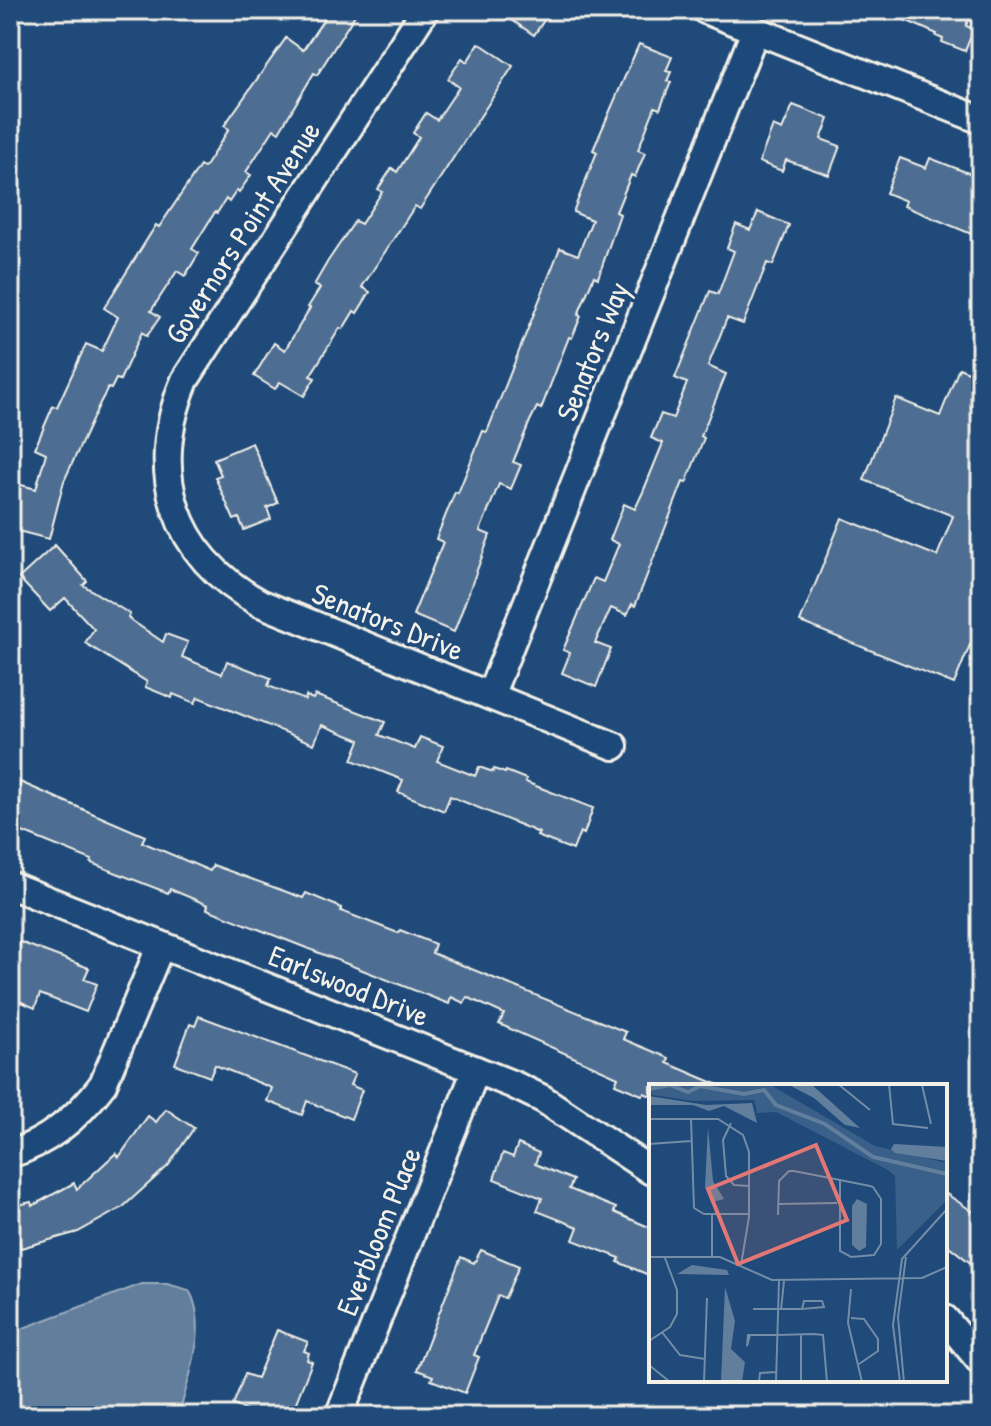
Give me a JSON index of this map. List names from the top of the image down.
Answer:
{
  "streets": {
    "street": [
      "Governors Point Avenue",
      "Senators Way",
      "Senators Drive",
      "Earlswood Drive",
      "Everbloom Place"
    ]
  },
  "crossings": [
    ["Governors Point Avenue", "Senators Drive"],
    ["Senators Way", "Senators Drive"],
    ["Earlswood Drive", "Everbloom Place"]
  ]
}
